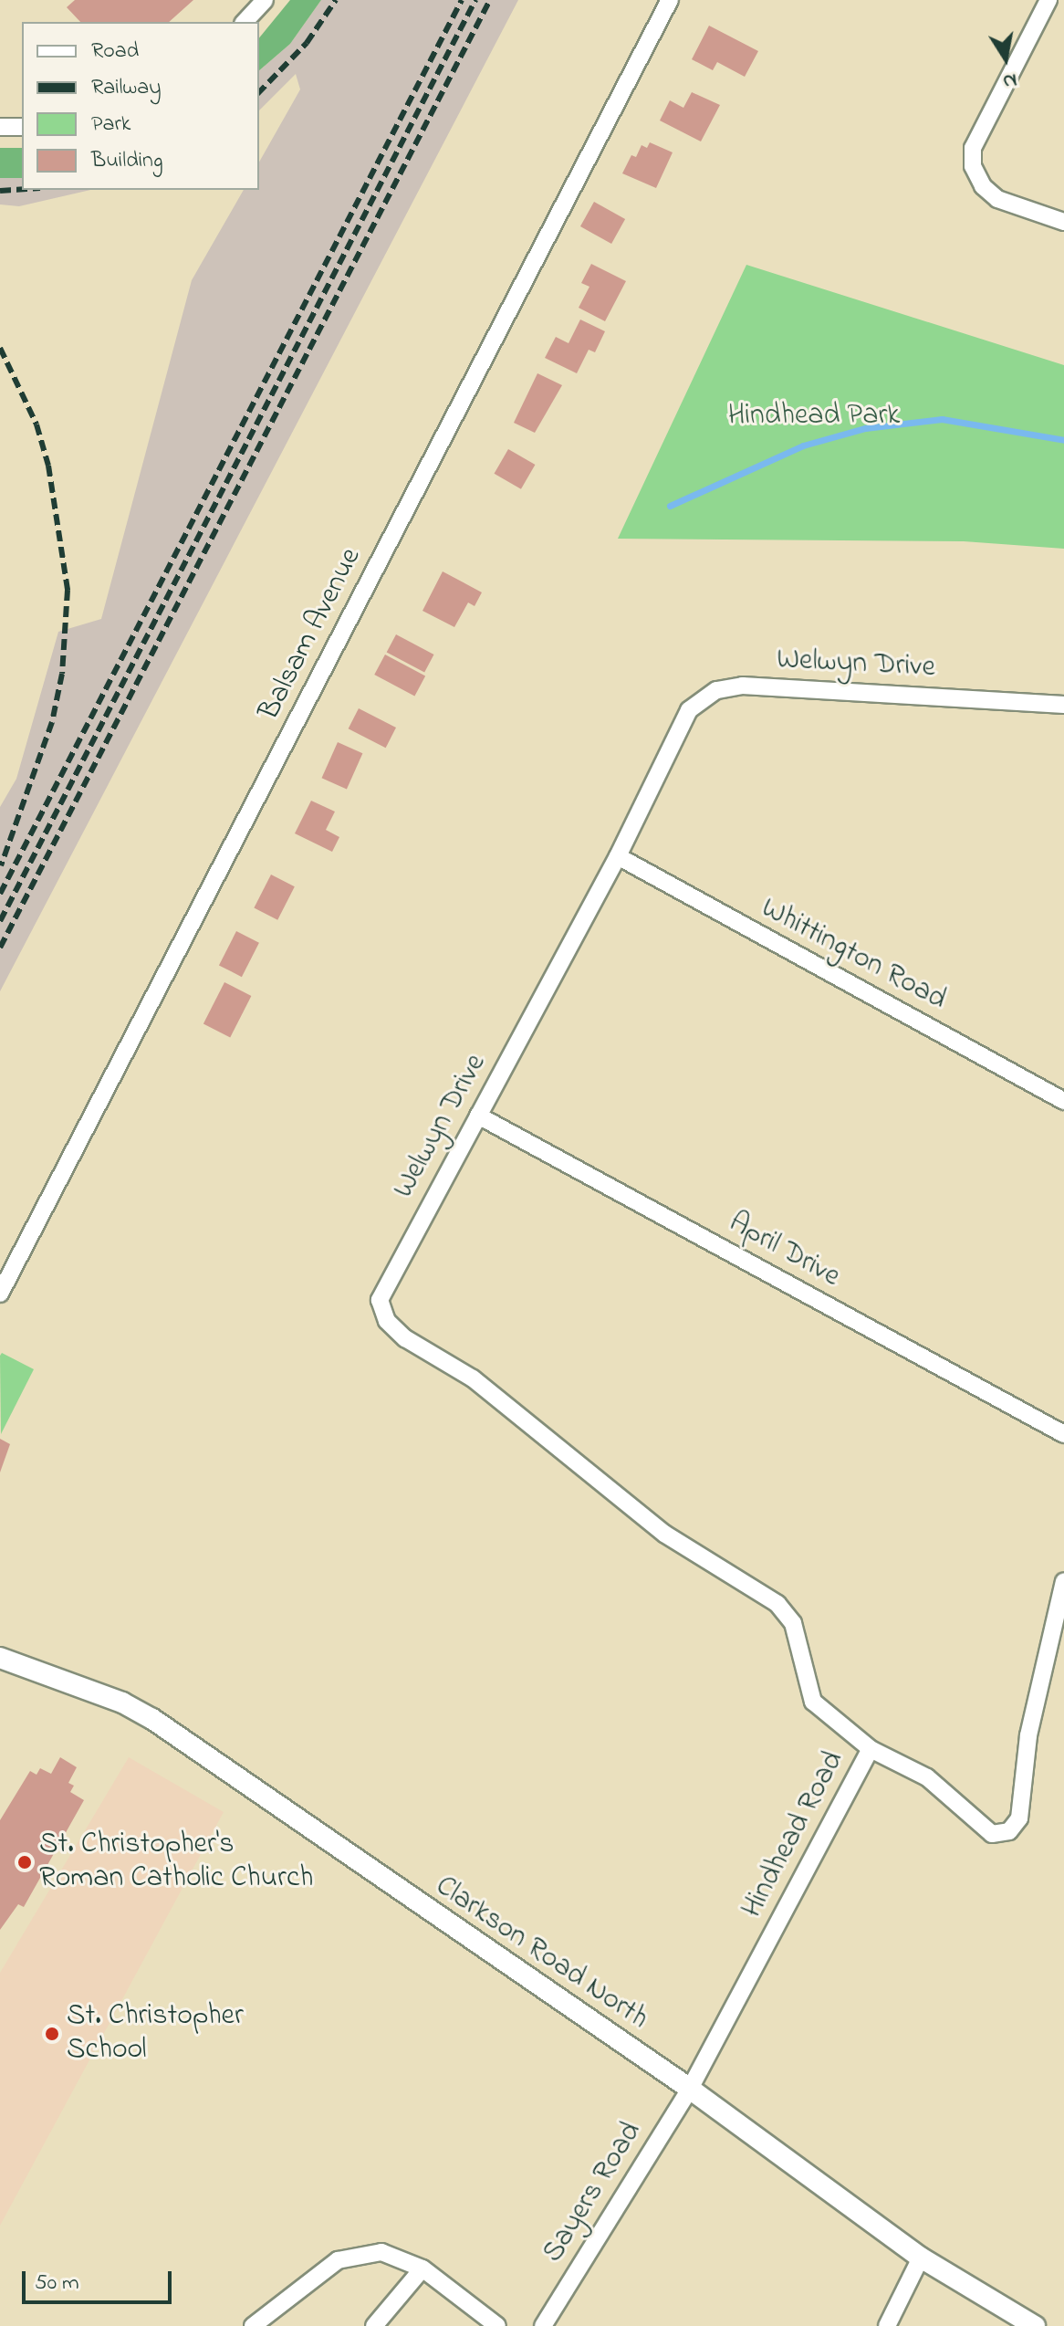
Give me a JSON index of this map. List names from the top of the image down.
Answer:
{
  "streets": {
    "street": [
      "Balsam Avenue",
      "Welwyn Drive",
      "Whittington Road",
      "April Drive",
      "Hindhead Road",
      "Clarkson Road North",
      "Sayers Road"
    ]
  },
  "crossings": [
    ["Welwyn Drive", "Whittington Road"],
    ["Welwyn Drive", "April Drive"],
    ["Welwyn Drive", "Hindhead Road"],
    ["Hindhead Road", "Clarkson Road North"],
    ["Hindhead Road", "Sayers Road"],
    ["Clarkson Road North", "Sayers Road"]
  ],
  "parks": ["Hindhead Park"],
  "places": ["St. Christopher's Roman Catholic Church", "St. Christopher School"],
  "legend": [
    "Road",
    "Railway",
    "Park",
    "Building"
  ],
  "scale_bar": "50 m",
  "north": "bottom"
}
